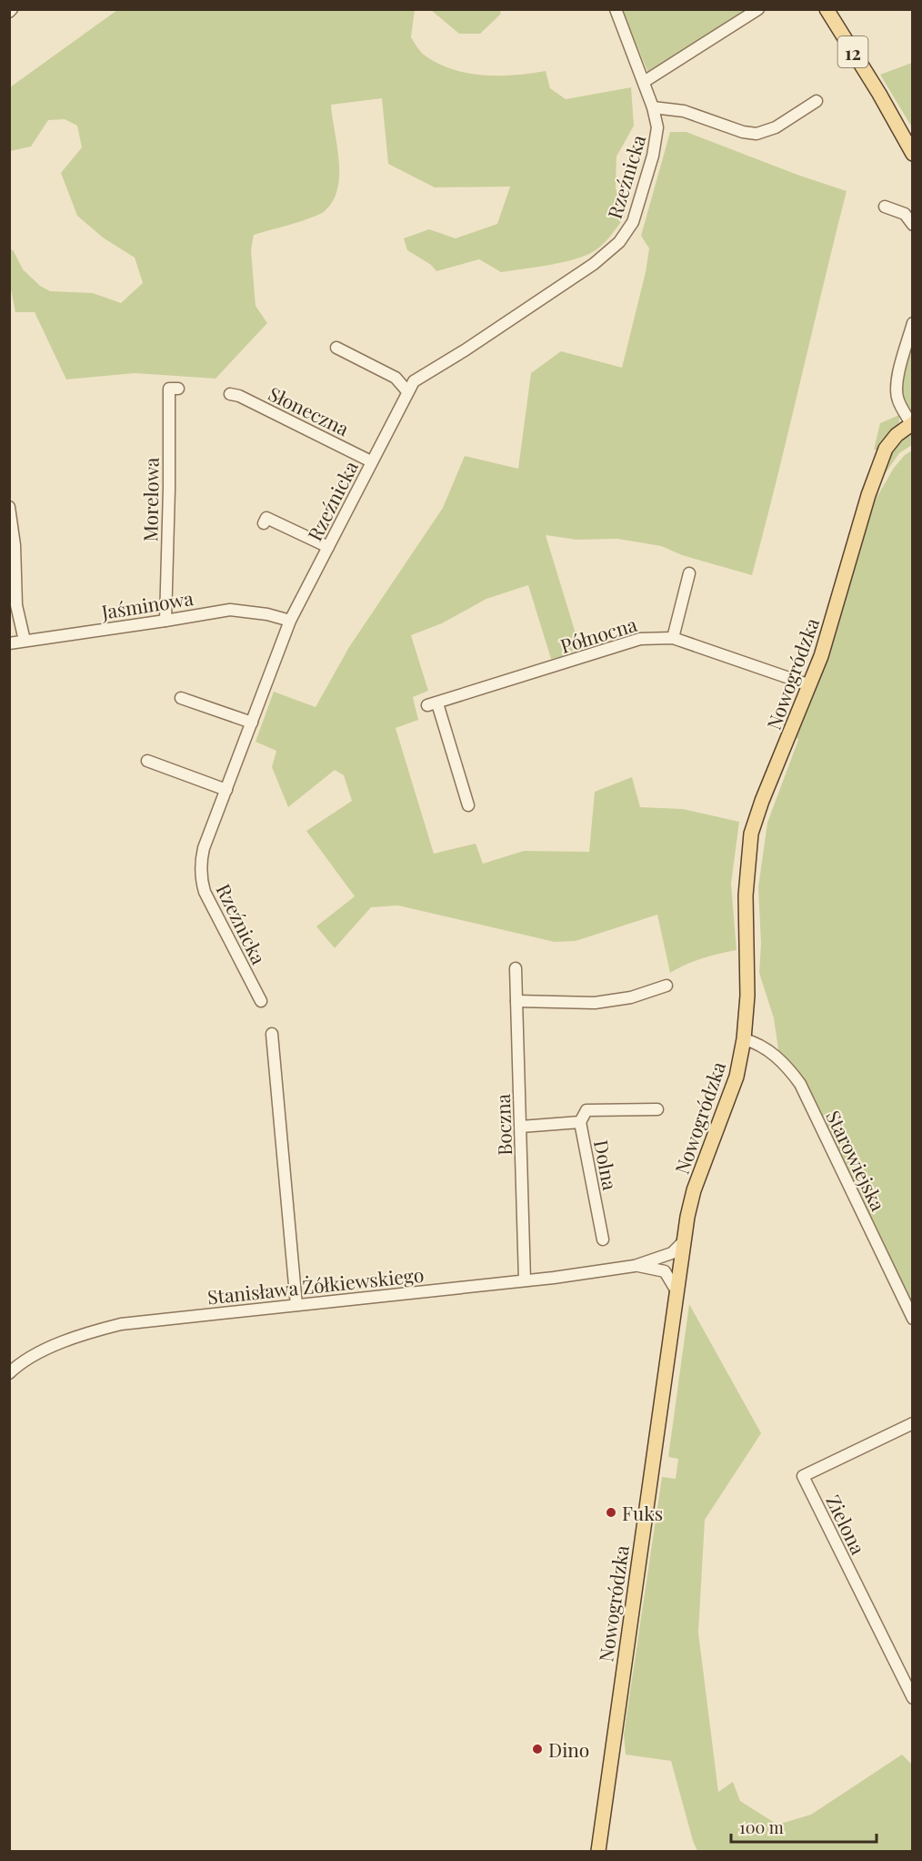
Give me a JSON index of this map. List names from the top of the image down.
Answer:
{
  "streets": {
    "main road": ["12", "Nowogródzka"],
    "street": [
      "Rzeźnicka",
      "Słoneczna",
      "Morelowa",
      "Jaśminowa",
      "Północna",
      "Boczna",
      "Starowiejska",
      "Dolna",
      "Stanisława Żółkiewskiego",
      "Zielona"
    ]
  },
  "crossings": [
    ["Rzeźnicka", "Słoneczna"],
    ["Rzeźnicka", "Jaśminowa"],
    ["Morelowa", "Jaśminowa"],
    ["Północna", "Nowogródzka"],
    ["Nowogródzka", "Starowiejska"],
    ["Nowogródzka", "Stanisława Żółkiewskiego"],
    ["Boczna", "Dolna"],
    ["Boczna", "Stanisława Żółkiewskiego"]
  ],
  "places": ["Fuks", "Dino"],
  "scale_bar": "100 m"
}
